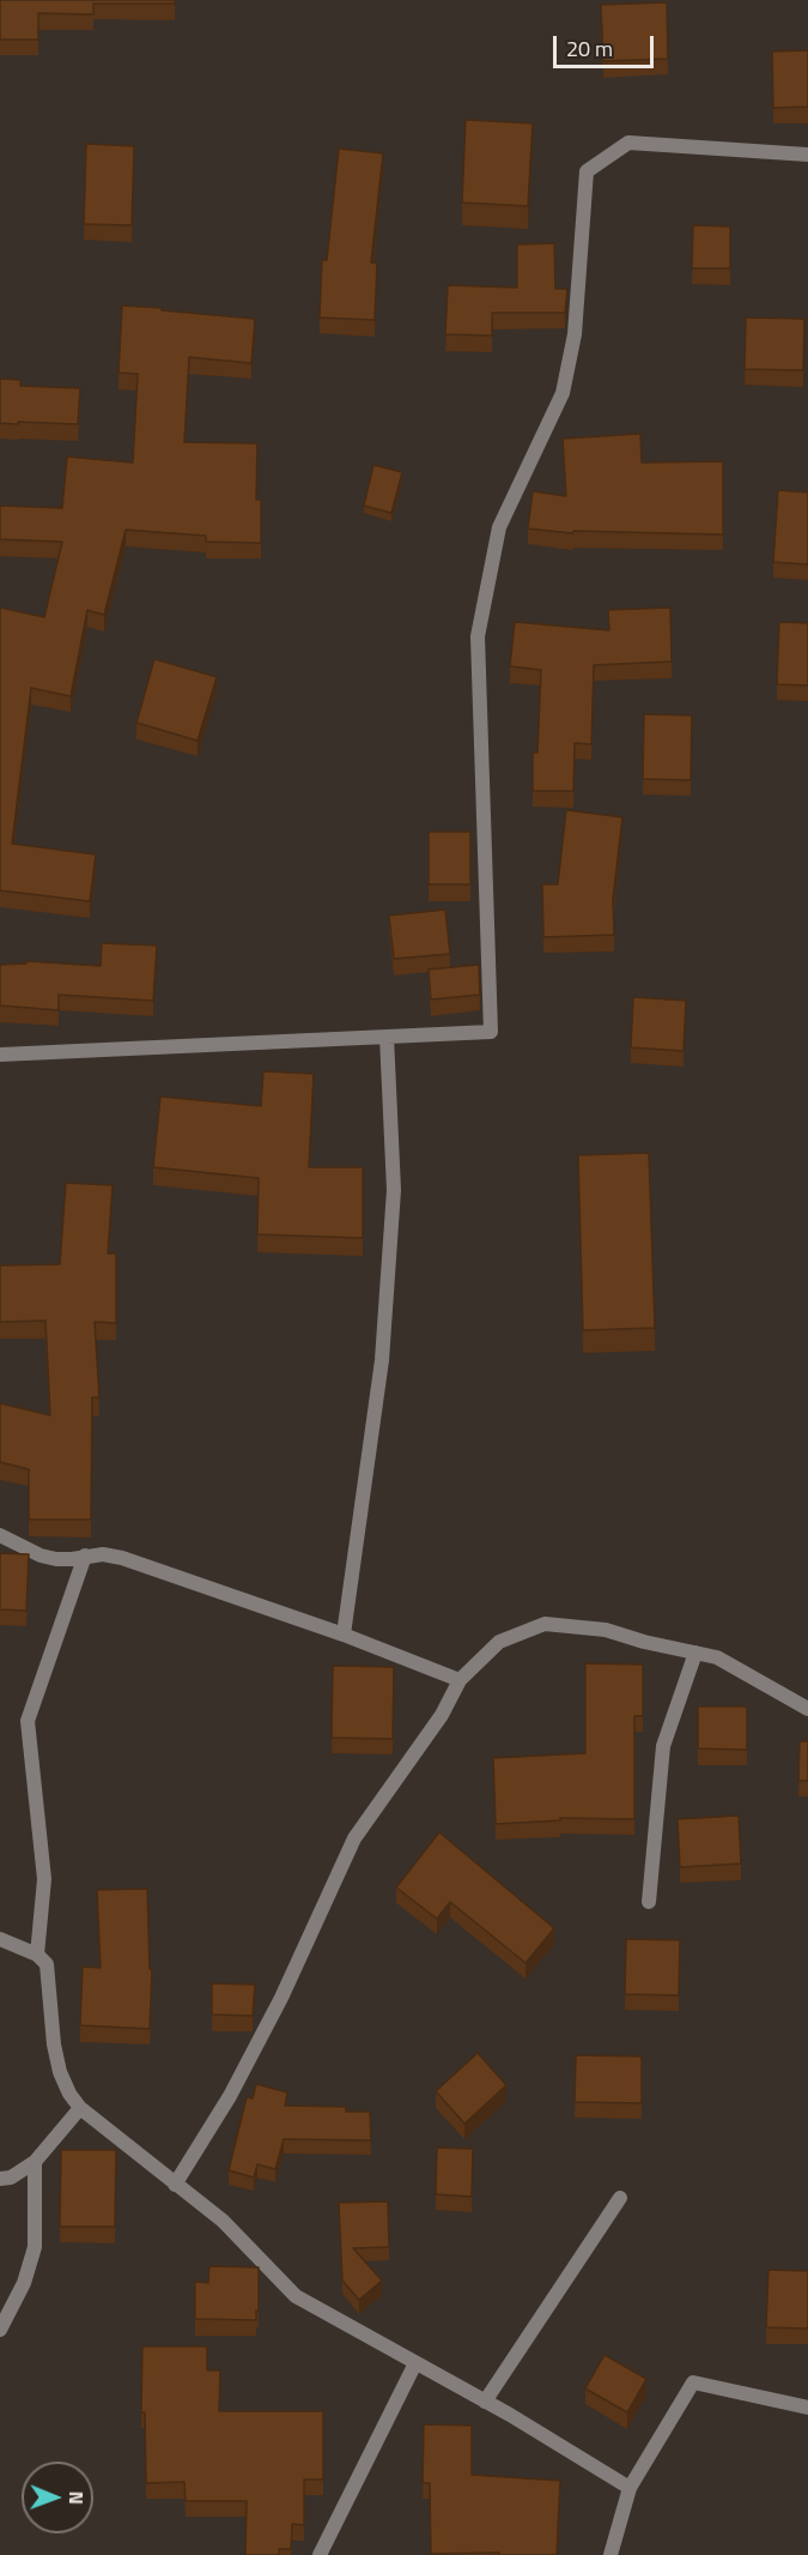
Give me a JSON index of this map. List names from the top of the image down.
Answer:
{
  "scale_bar": "20 m",
  "north": "right"
}
